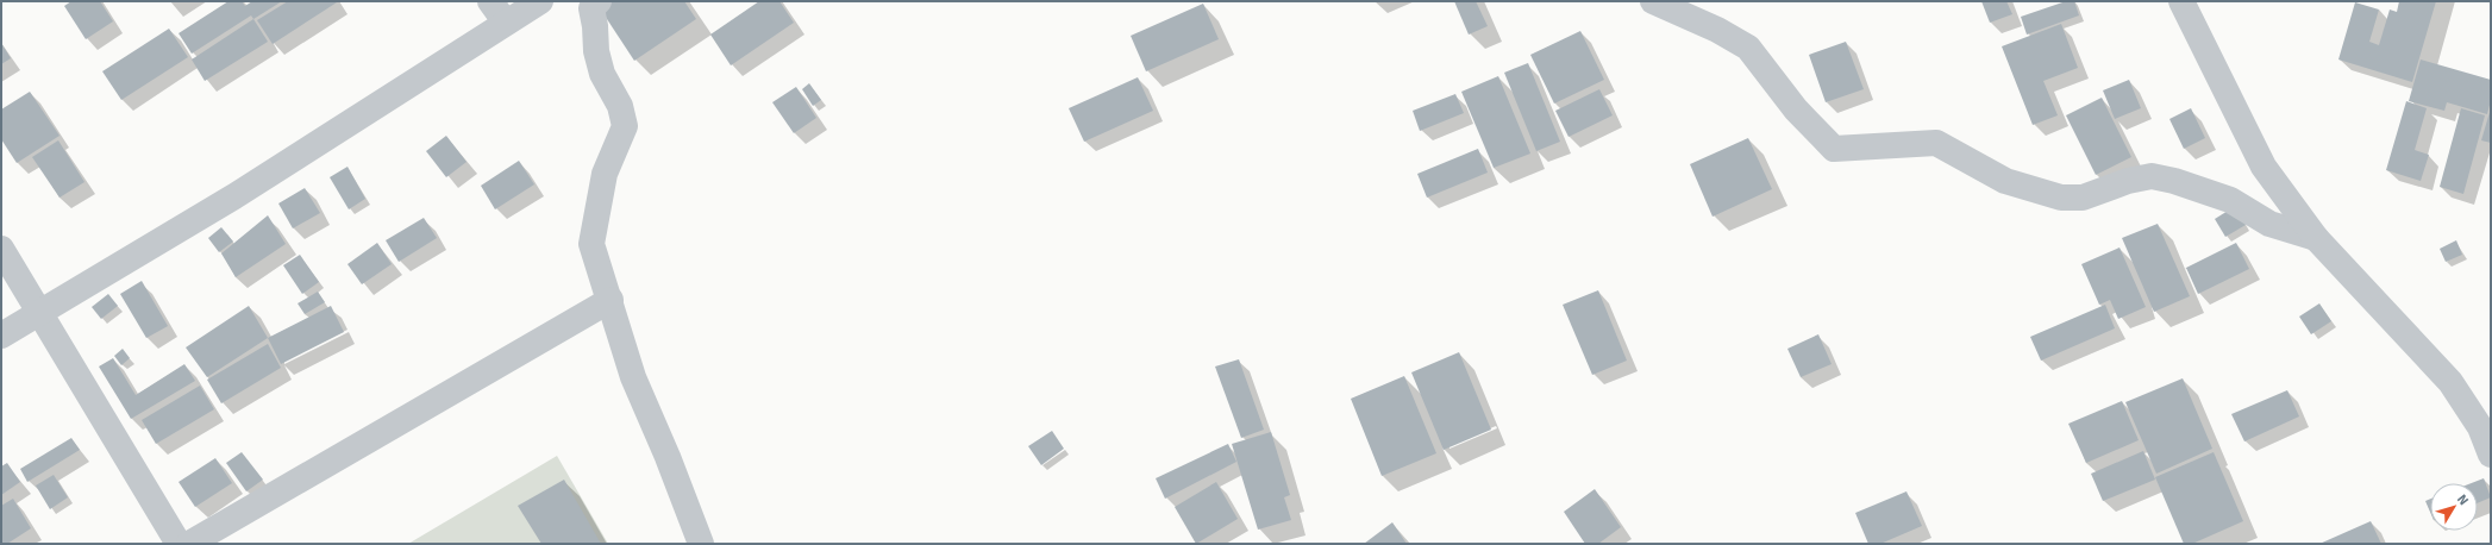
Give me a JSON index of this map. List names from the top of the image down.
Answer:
{
  "north": "top right"
}
